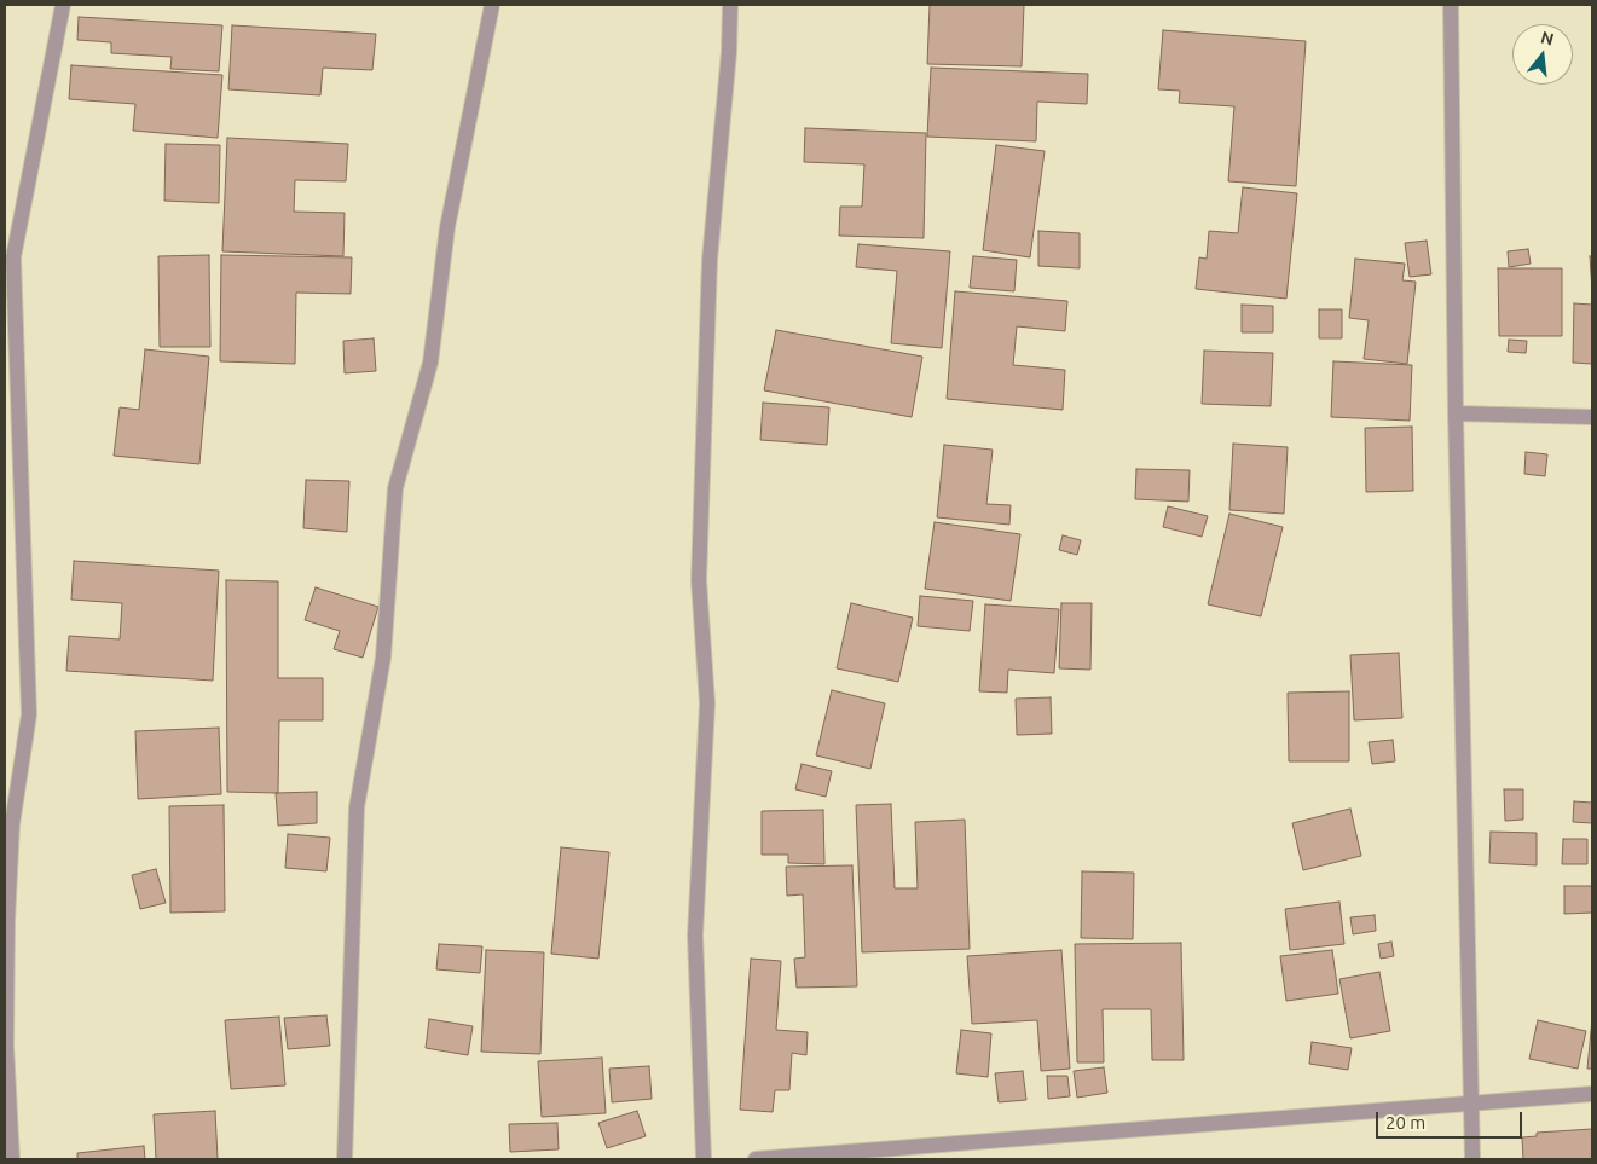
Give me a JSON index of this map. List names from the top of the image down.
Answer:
{
  "scale_bar": "20 m",
  "north": "top"
}
